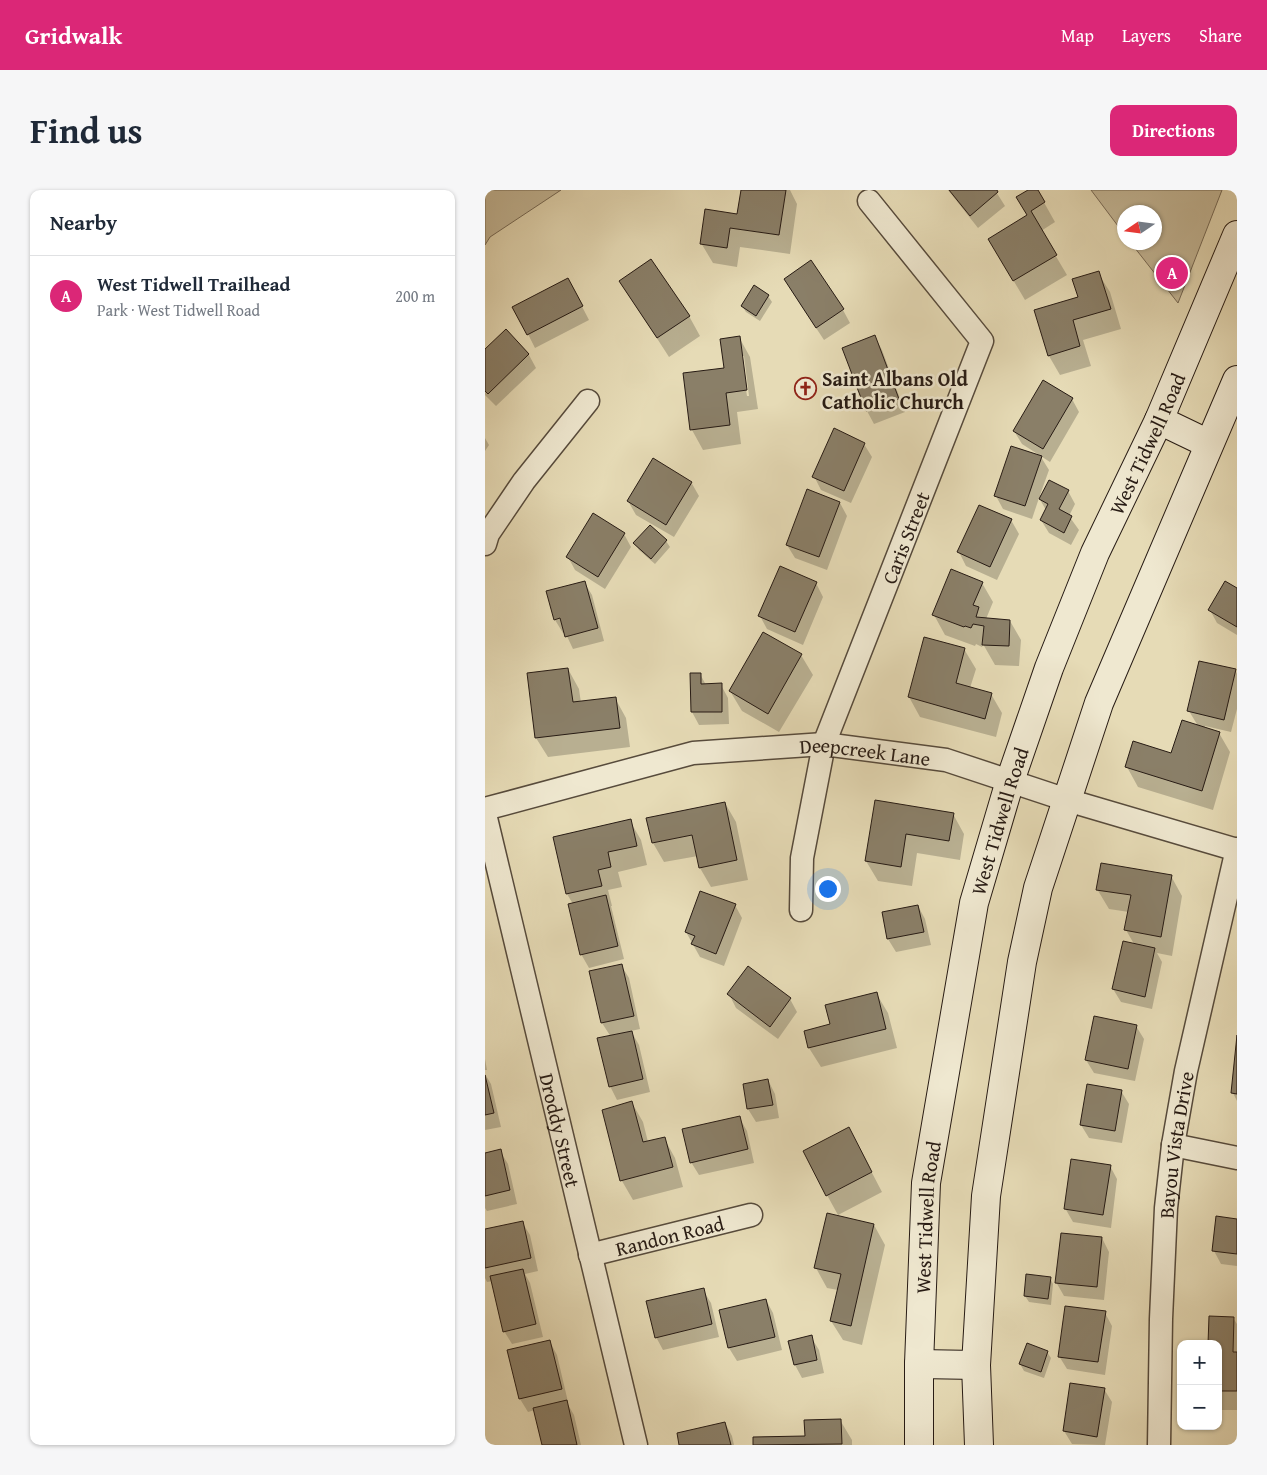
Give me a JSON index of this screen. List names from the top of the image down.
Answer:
{
  "streets": {
    "main road": ["West Tidwell Road"],
    "street": [
      "Caris Street",
      "Deepcreek Lane",
      "Droddy Street",
      "Bayou Vista Drive",
      "Randon Road"
    ]
  },
  "crossings": [
    ["West Tidwell Road", "Deepcreek Lane"],
    ["Caris Street", "Deepcreek Lane"],
    ["Deepcreek Lane", "Bayou Vista Drive"],
    ["Droddy Street", "Randon Road"]
  ],
  "places": {
    "church": ["Saint Albans Old Catholic Church"]
  },
  "north": "left",
  "page": {
    "header": "Gridwalk",
    "nav": ["Map", "Layers", "Share"],
    "title": "Find us",
    "buttons": "Directions",
    "heading": "Nearby",
    "list": [
      {
        "mark": "A",
        "name": "West Tidwell Trailhead",
        "note": "Park · West Tidwell Road",
        "value": "200 m"
      }
    ],
    "pins": "A",
    "map_buttons": ["+", "−"]
  }
}
